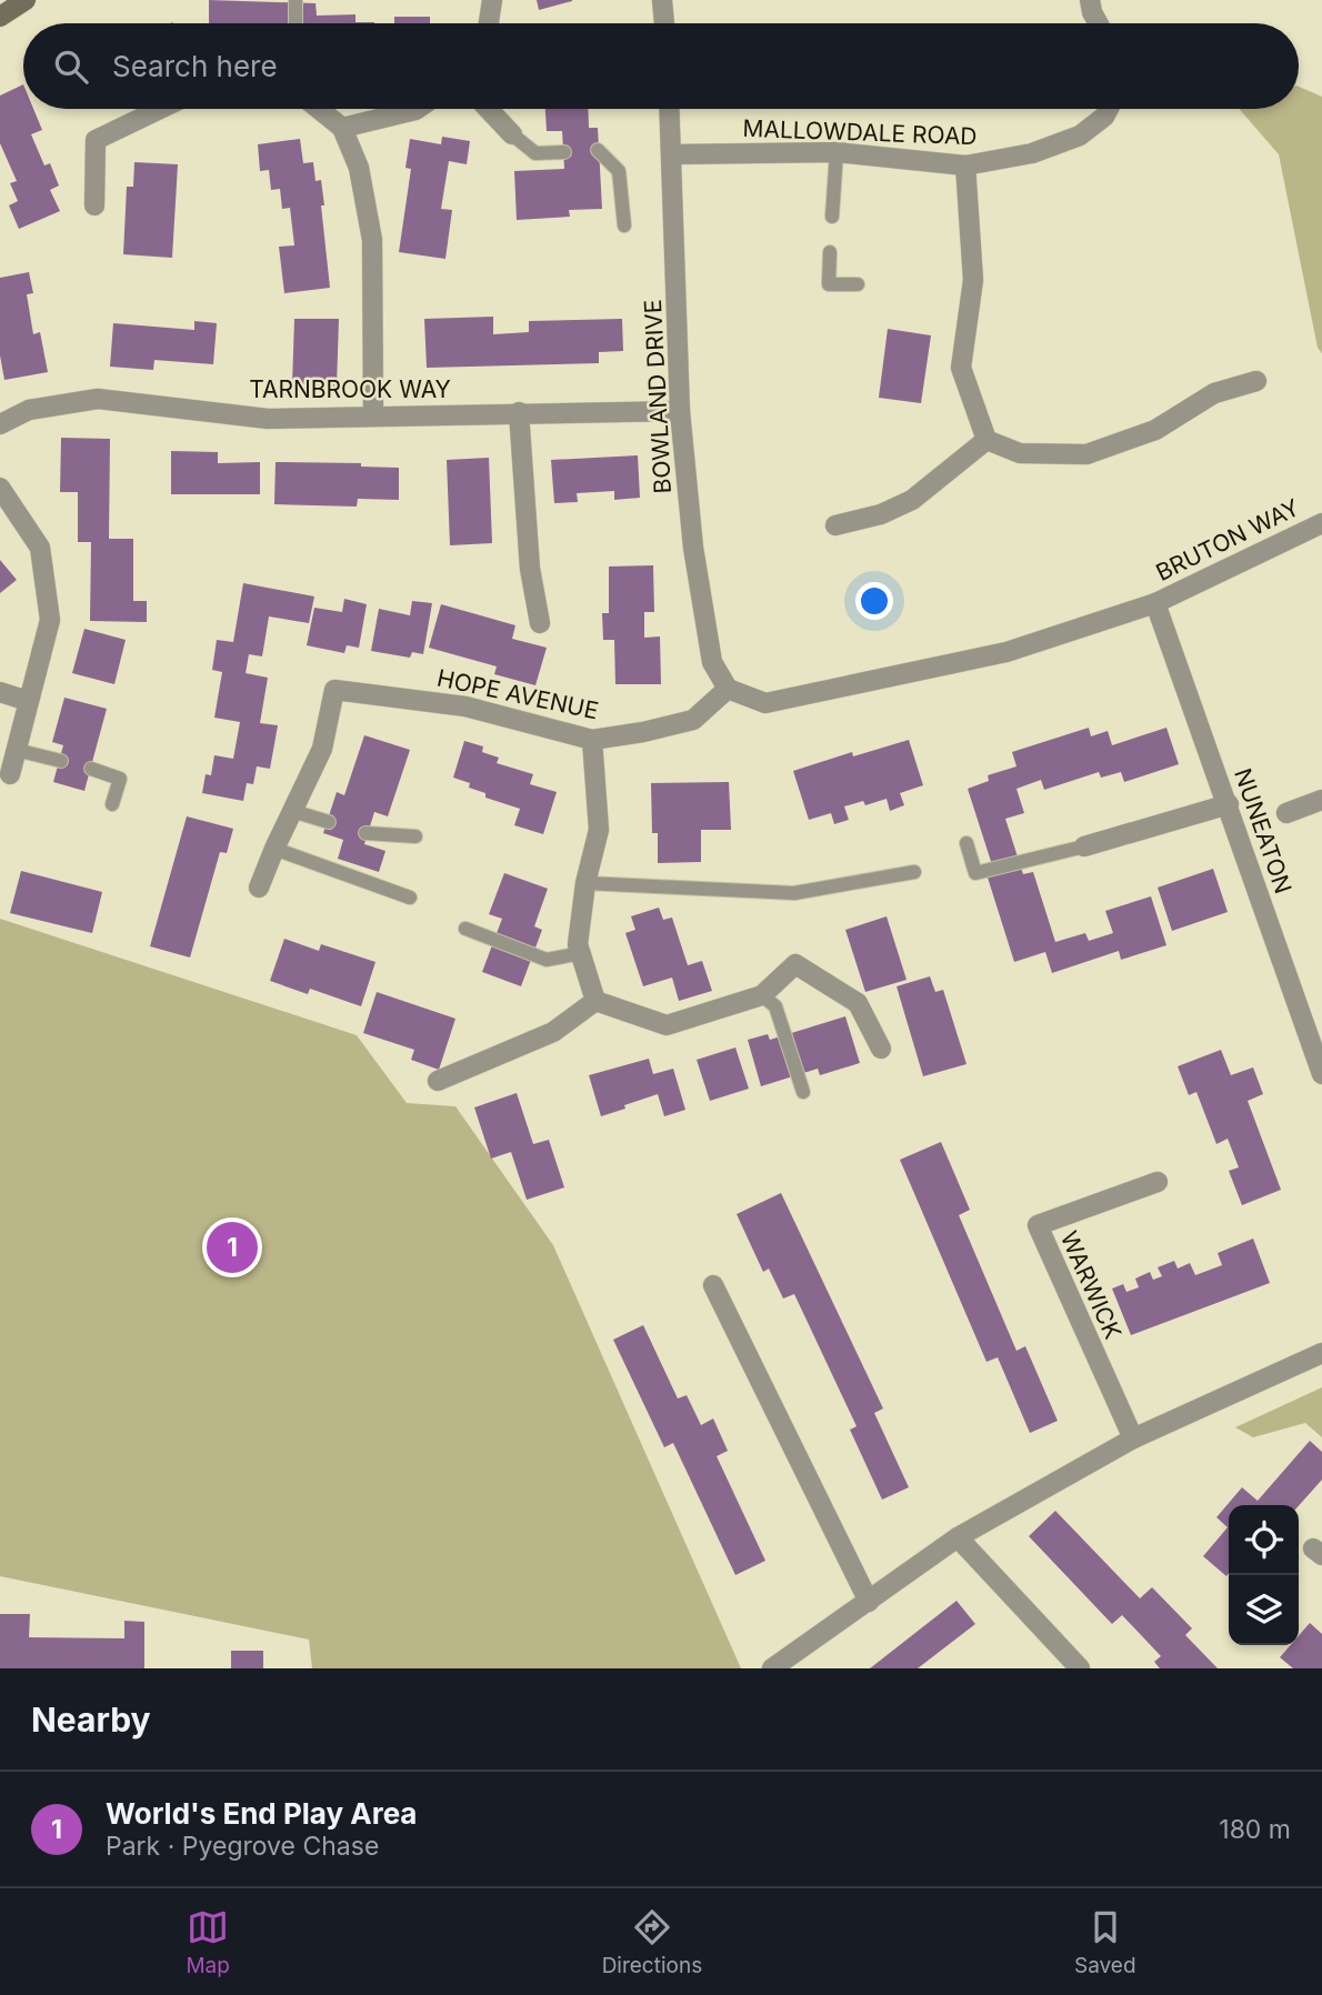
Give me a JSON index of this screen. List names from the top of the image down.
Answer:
{
  "streets": {
    "street": [
      "MALLOWDALE ROAD",
      "TARNBROOK WAY",
      "BOWLAND DRIVE",
      "BRUTON WAY",
      "HOPE AVENUE",
      "NUNEATON",
      "WARWICK"
    ]
  },
  "crossings": [
    ["MALLOWDALE ROAD", "BOWLAND DRIVE"],
    ["TARNBROOK WAY", "BOWLAND DRIVE"],
    ["BOWLAND DRIVE", "HOPE AVENUE"],
    ["BRUTON WAY", "NUNEATON"]
  ],
  "page": {
    "search": "Search here",
    "pins": "1",
    "heading": "Nearby",
    "list": [
      {
        "mark": "1",
        "name": "World's End Play Area",
        "note": "Park · Pyegrove Chase",
        "value": "180 m"
      }
    ],
    "nav": ["Map", "Directions", "Saved"]
  }
}
